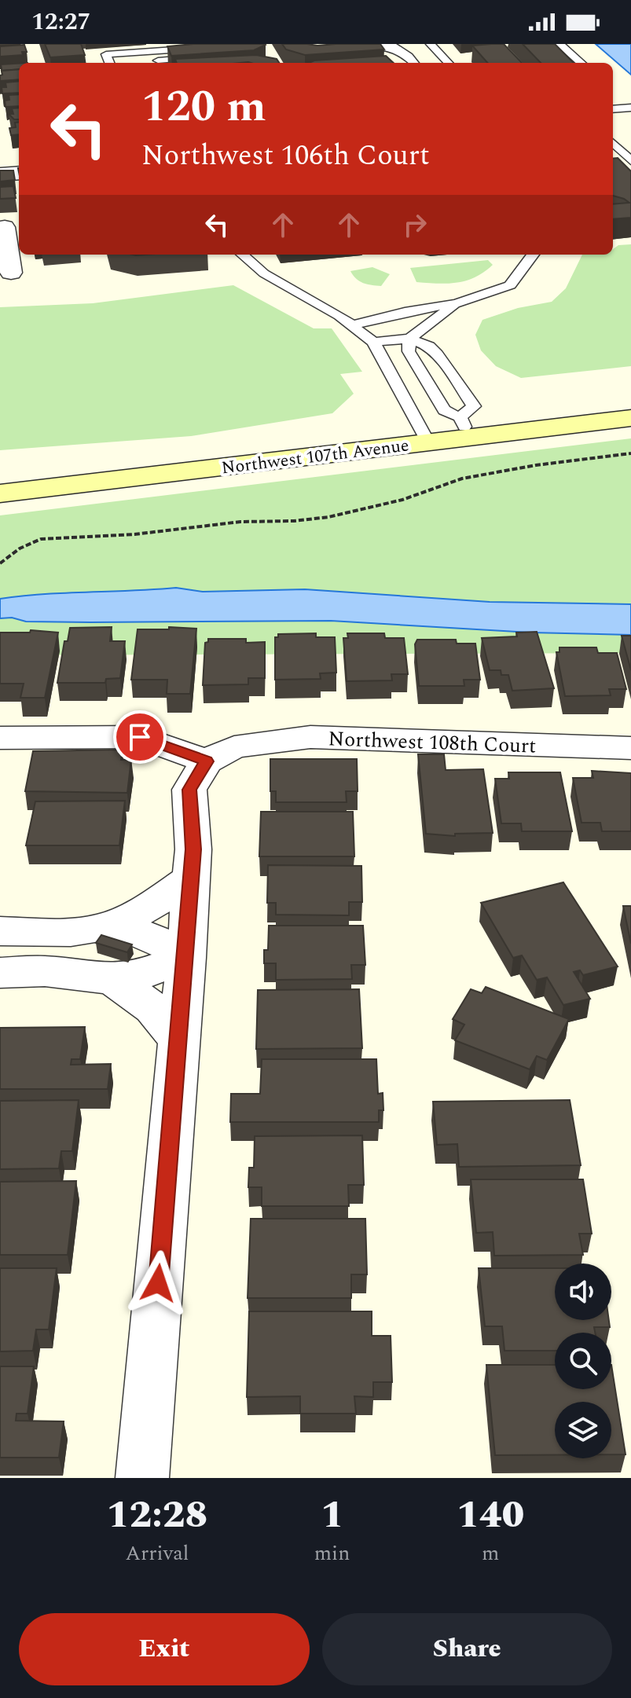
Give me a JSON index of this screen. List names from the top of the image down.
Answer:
{
  "streets": {
    "main road": ["Northwest 107th Avenue"],
    "street": ["Northwest 108th Court"]
  },
  "page": {
    "status": "12:27",
    "turn": ["120 m", "Northwest 106th Court"],
    "eta": [
      "12:28",
      "Arrival",
      "1",
      "min",
      "140",
      "m"
    ],
    "buttons": ["Exit", "Share"]
  }
}
